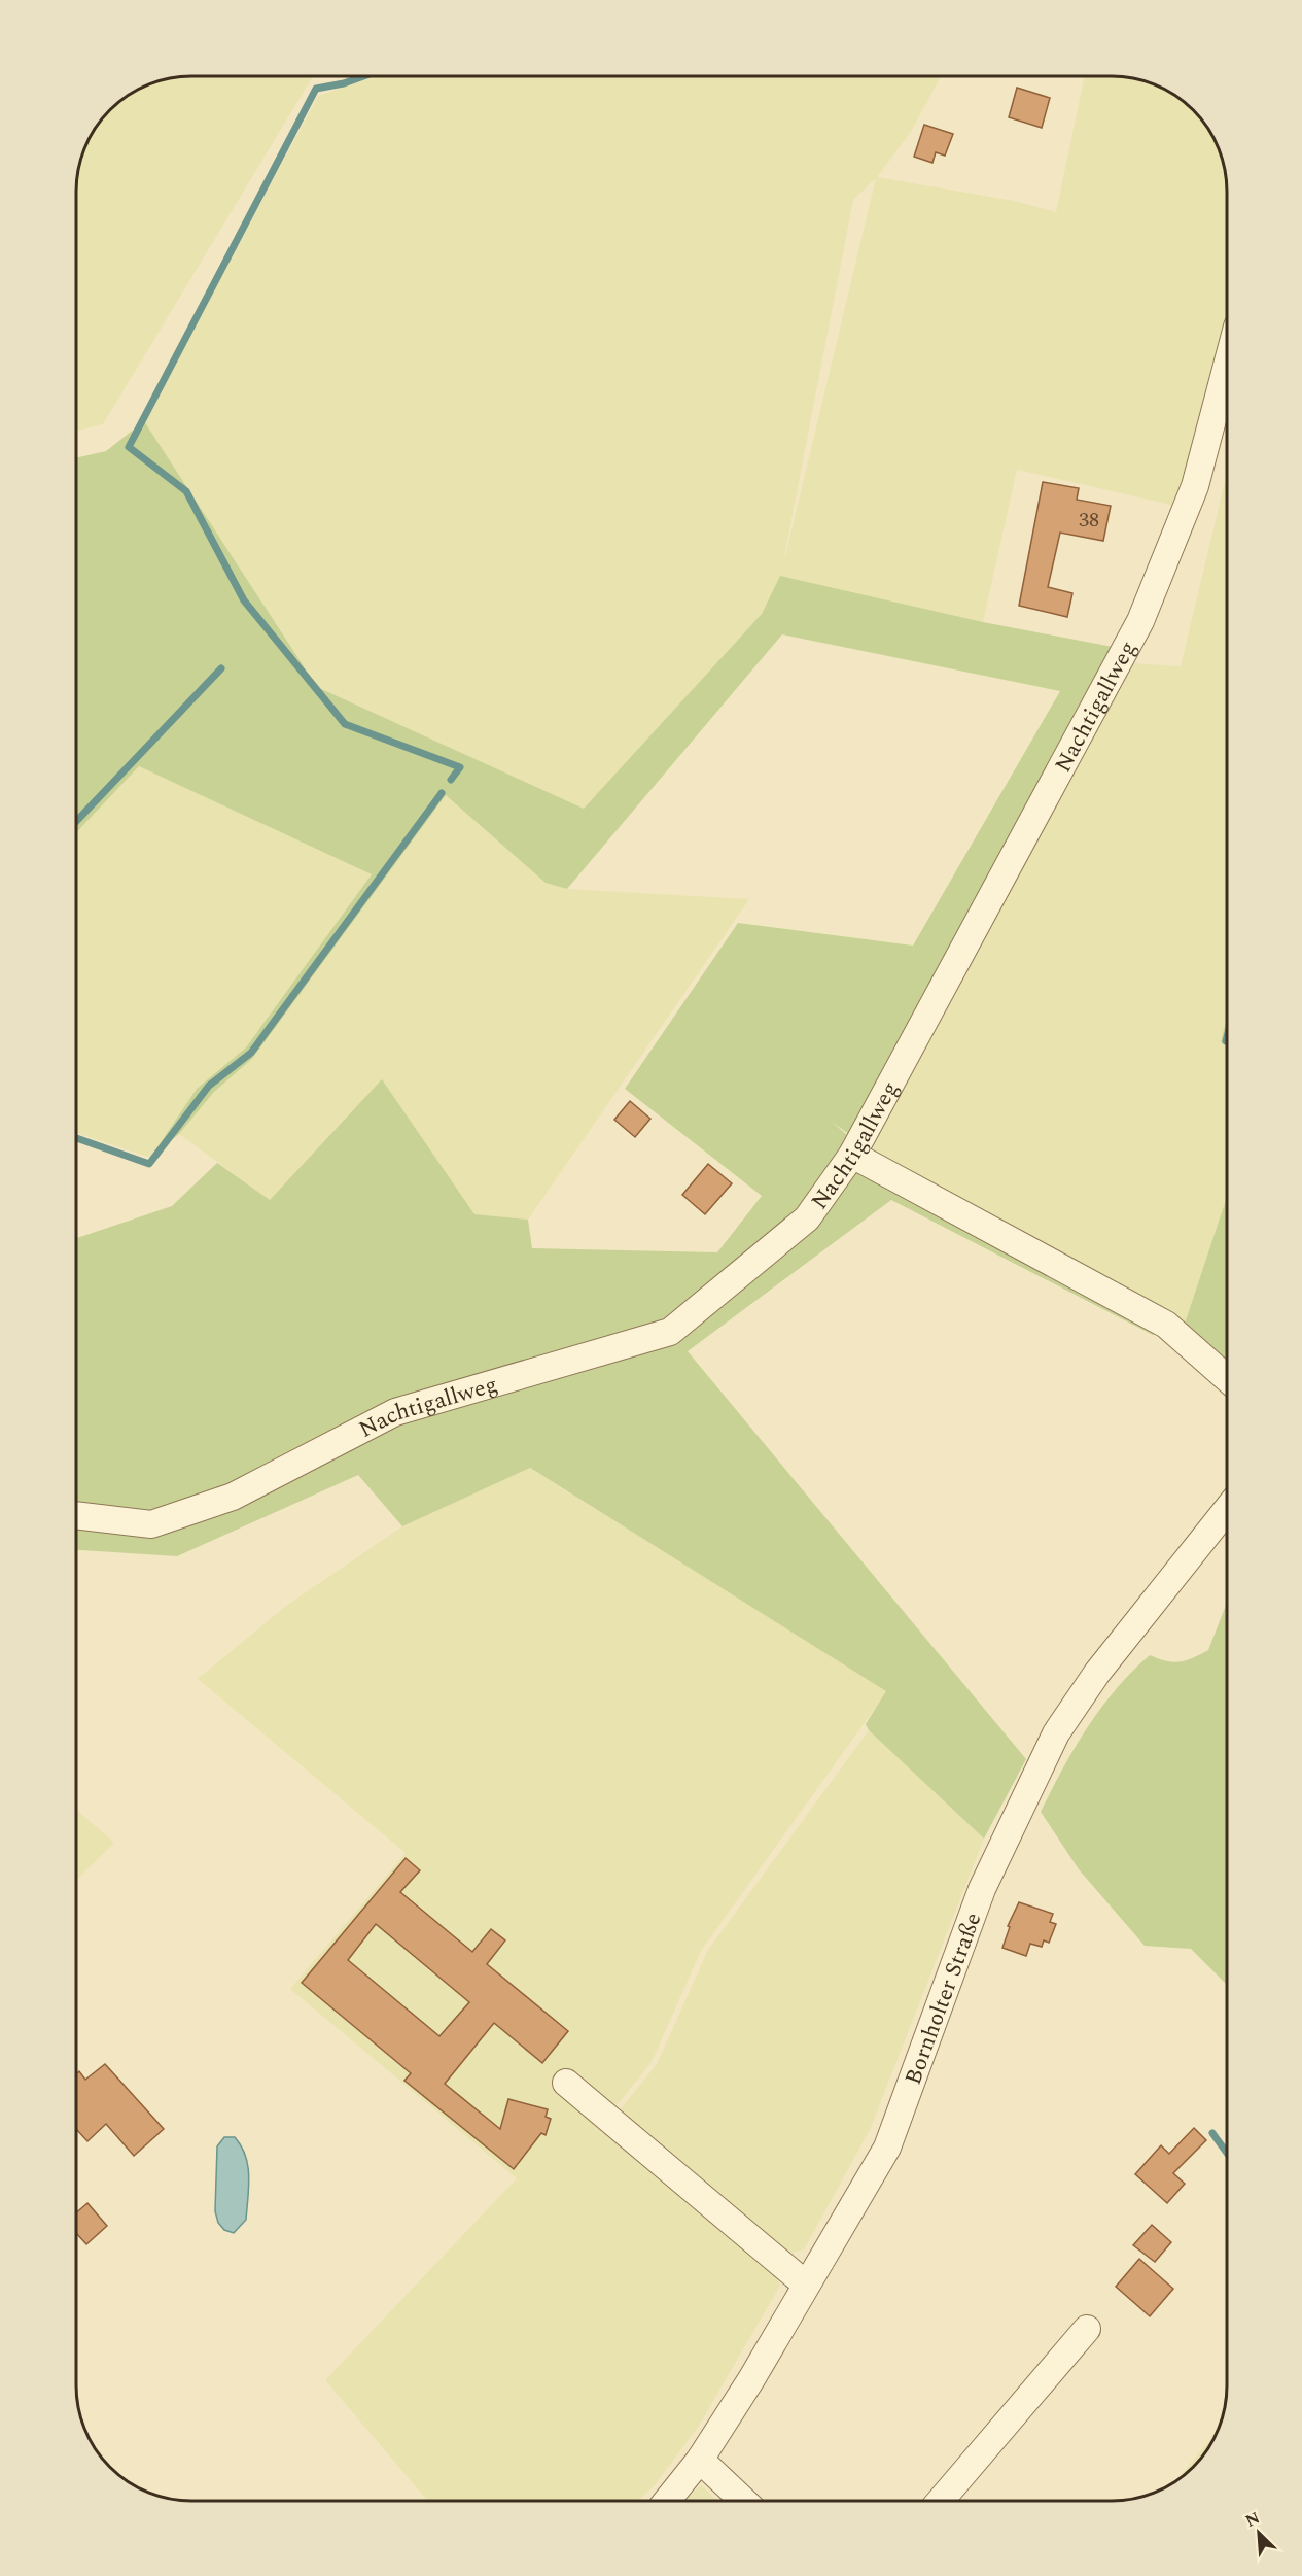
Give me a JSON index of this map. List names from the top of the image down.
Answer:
{
  "streets": {
    "street": ["Nachtigallweg", "Bornholter Straße"]
  },
  "house_numbers": ["38"],
  "north": "top left"
}
